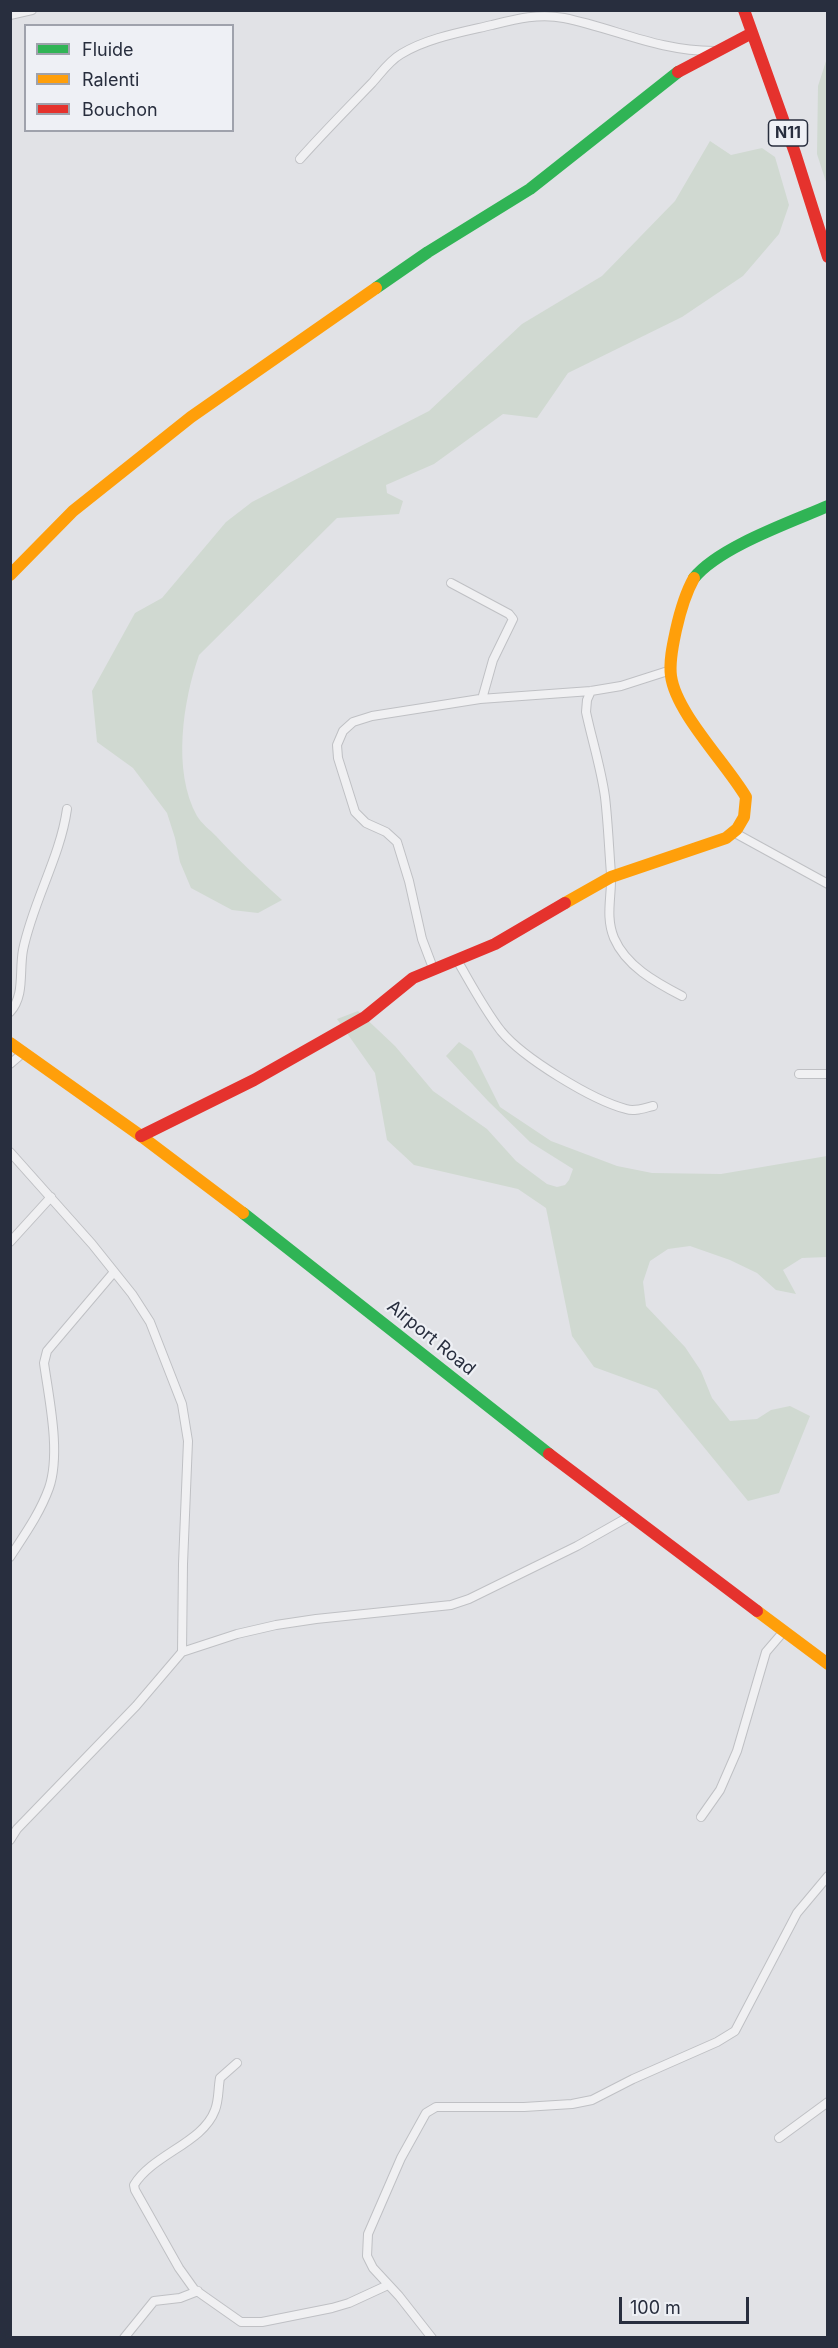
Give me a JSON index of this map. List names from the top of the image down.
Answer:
{
  "streets": {
    "main road": ["N11", "Airport Road"]
  },
  "legend": ["Fluide", "Ralenti", "Bouchon"],
  "scale_bar": "100 m"
}
